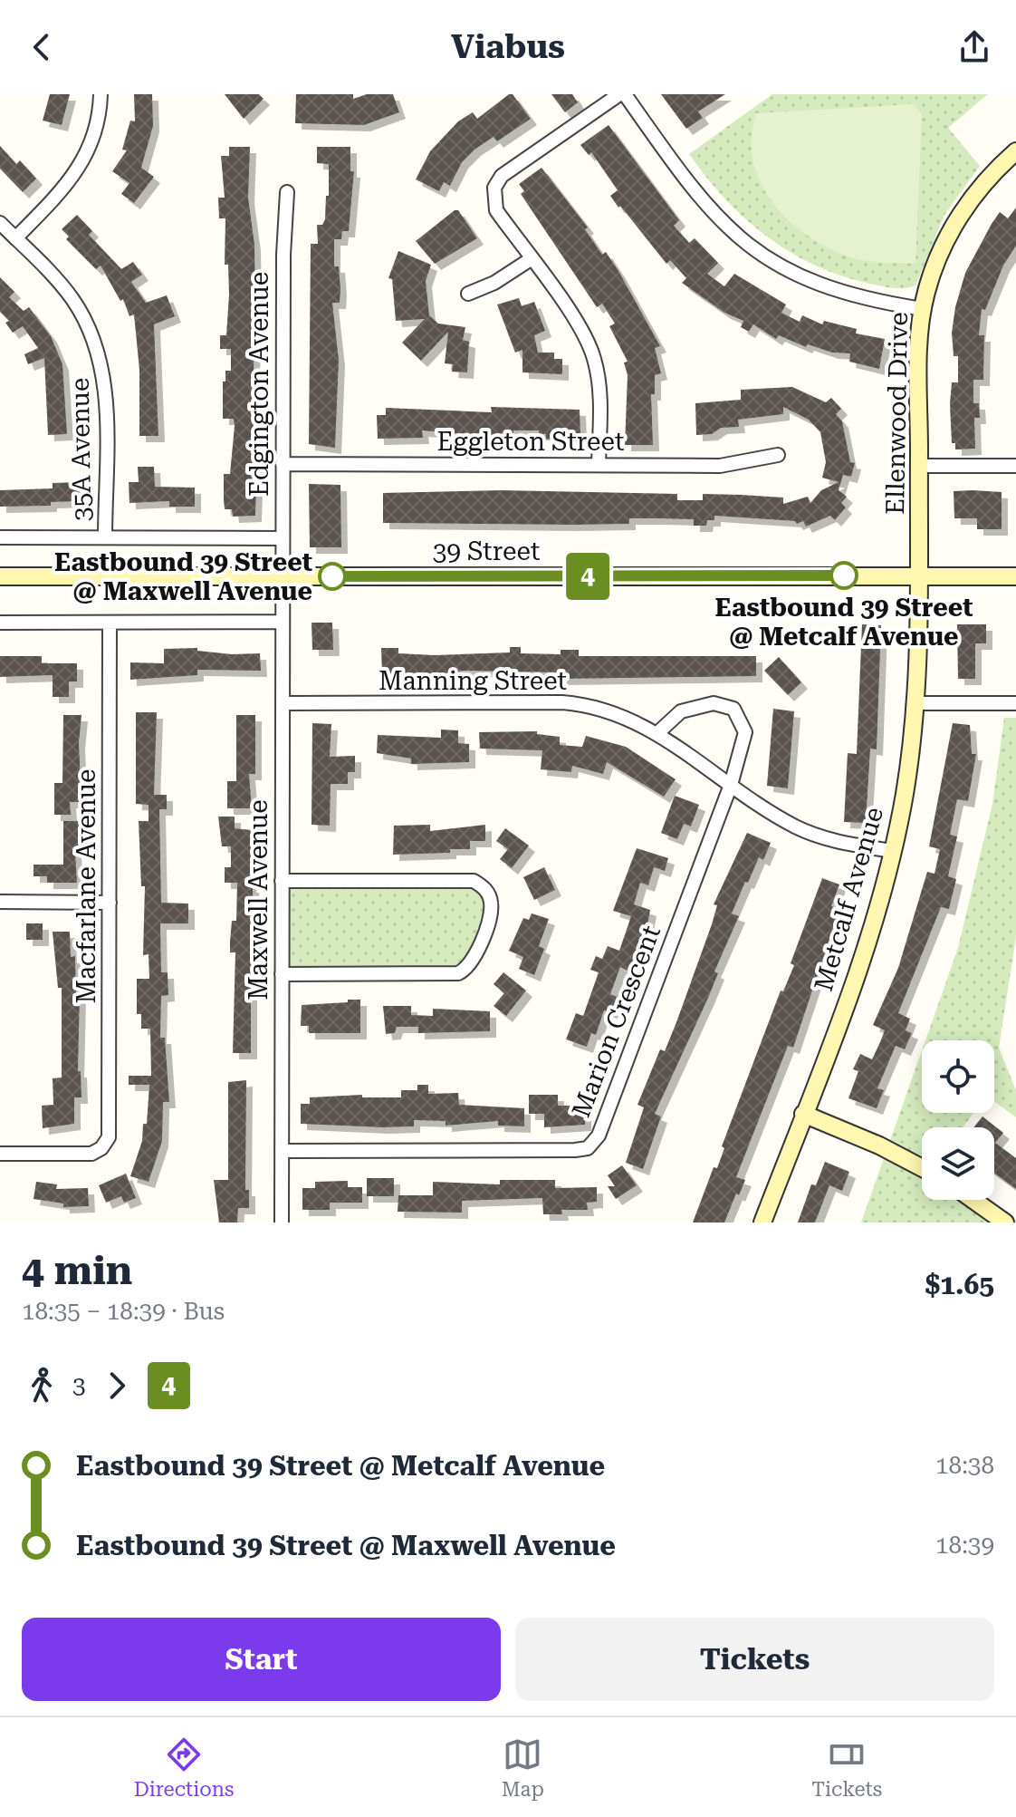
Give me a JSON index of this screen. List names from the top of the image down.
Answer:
{
  "streets": {
    "street": [
      "Edgington Avenue",
      "Ellenwood Drive",
      "Eggleton Street",
      "35A Avenue",
      "39 Street",
      "Manning Street",
      "Macfarlane Avenue",
      "Metcalf Avenue",
      "Maxwell Avenue",
      "Marion Crescent"
    ]
  },
  "crossings": [
    ["Edgington Avenue", "Eggleton Street"],
    ["Edgington Avenue", "39 Street"],
    ["Edgington Avenue", "Maxwell Avenue"],
    ["Ellenwood Drive", "39 Street"],
    ["Ellenwood Drive", "Metcalf Avenue"],
    ["39 Street", "Metcalf Avenue"],
    ["39 Street", "Maxwell Avenue"],
    ["Manning Street", "Metcalf Avenue"],
    ["Manning Street", "Maxwell Avenue"],
    ["Manning Street", "Marion Crescent"],
    ["Maxwell Avenue", "Marion Crescent"]
  ],
  "places": ["Eastbound 39 Street @ Metcalf Avenue", "Eastbound 39 Street @ Maxwell Avenue"],
  "lines": ["bus line 4"],
  "page": {
    "header": "Viabus",
    "on_map": "4",
    "heading": ["4 min", "18:35 – 18:39 · Bus", "$1.65"],
    "legs": ["3", "4"],
    "list": [
      {
        "name": "Eastbound 39 Street @ Metcalf Avenue",
        "value": "18:38"
      },
      {
        "name": "Eastbound 39 Street @ Maxwell Avenue",
        "value": "18:39"
      }
    ],
    "buttons": ["Start", "Tickets"],
    "tabs": ["Directions", "Map", "Tickets"]
  }
}
